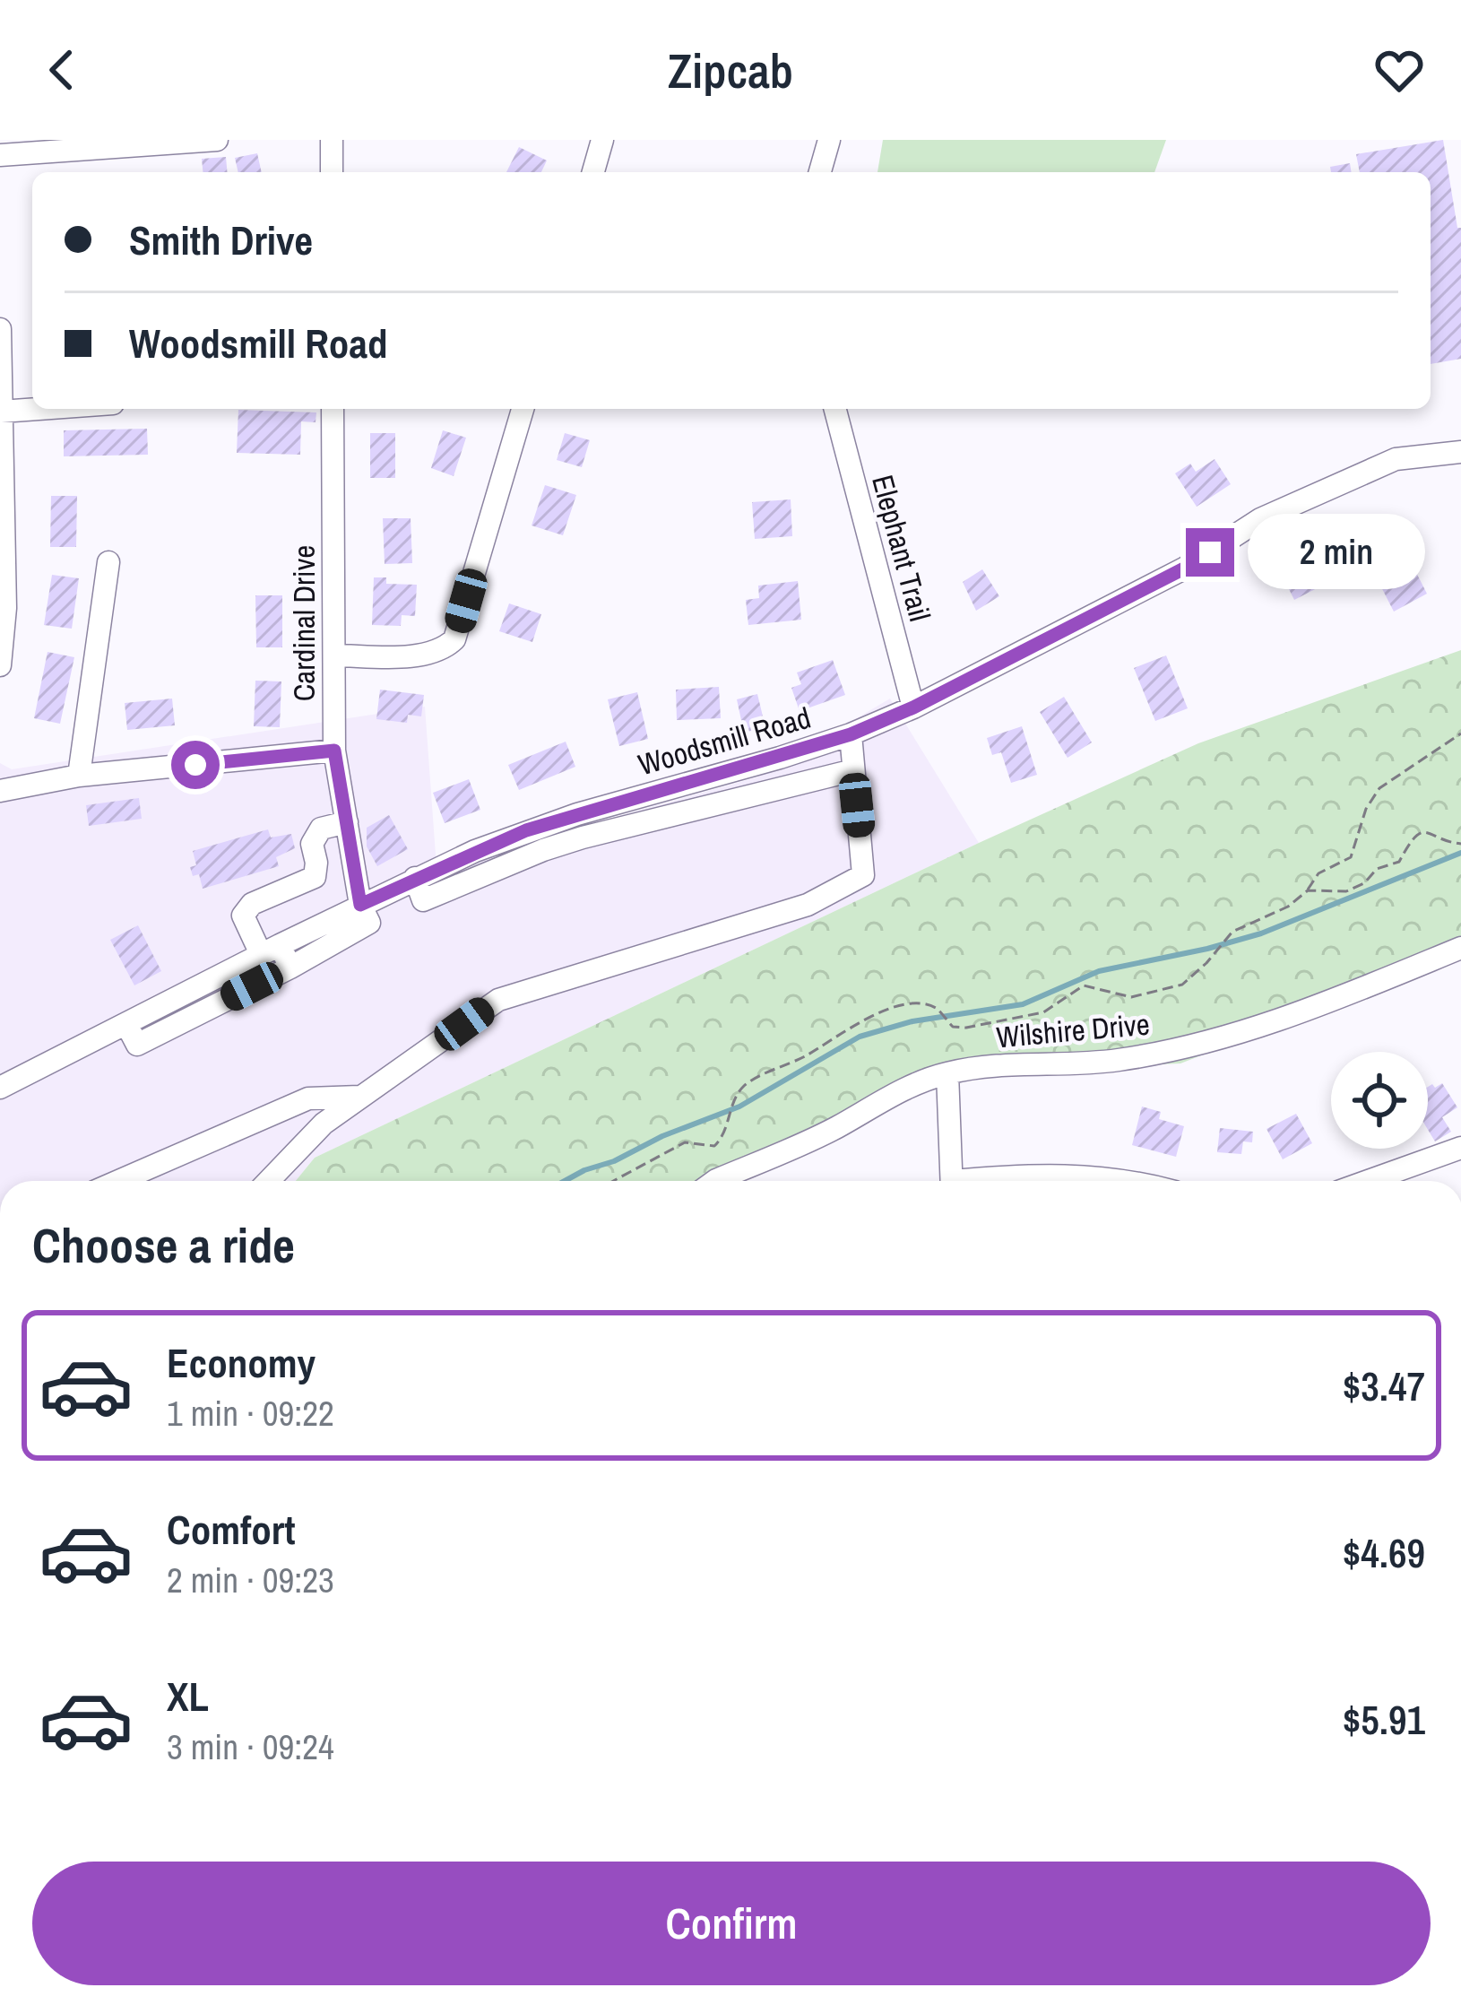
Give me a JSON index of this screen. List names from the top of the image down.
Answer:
{
  "streets": {
    "street": [
      "Elephant Trail",
      "Cardinal Drive",
      "Woodsmill Road",
      "Wilshire Drive"
    ]
  },
  "crossings": [
    ["Elephant Trail", "Woodsmill Road"],
    ["Cardinal Drive", "Woodsmill Road"]
  ],
  "page": {
    "header": "Zipcab",
    "banner": ["Smith Drive", "Woodsmill Road"],
    "bubble": "2 min",
    "heading": "Choose a ride",
    "list": [
      {
        "name": "Economy",
        "note": "1 min · 09:22",
        "value": "$3.47"
      },
      {
        "name": "Comfort",
        "note": "2 min · 09:23",
        "value": "$4.69"
      },
      {
        "name": "XL",
        "note": "3 min · 09:24",
        "value": "$5.91"
      }
    ],
    "buttons": "Confirm"
  }
}
